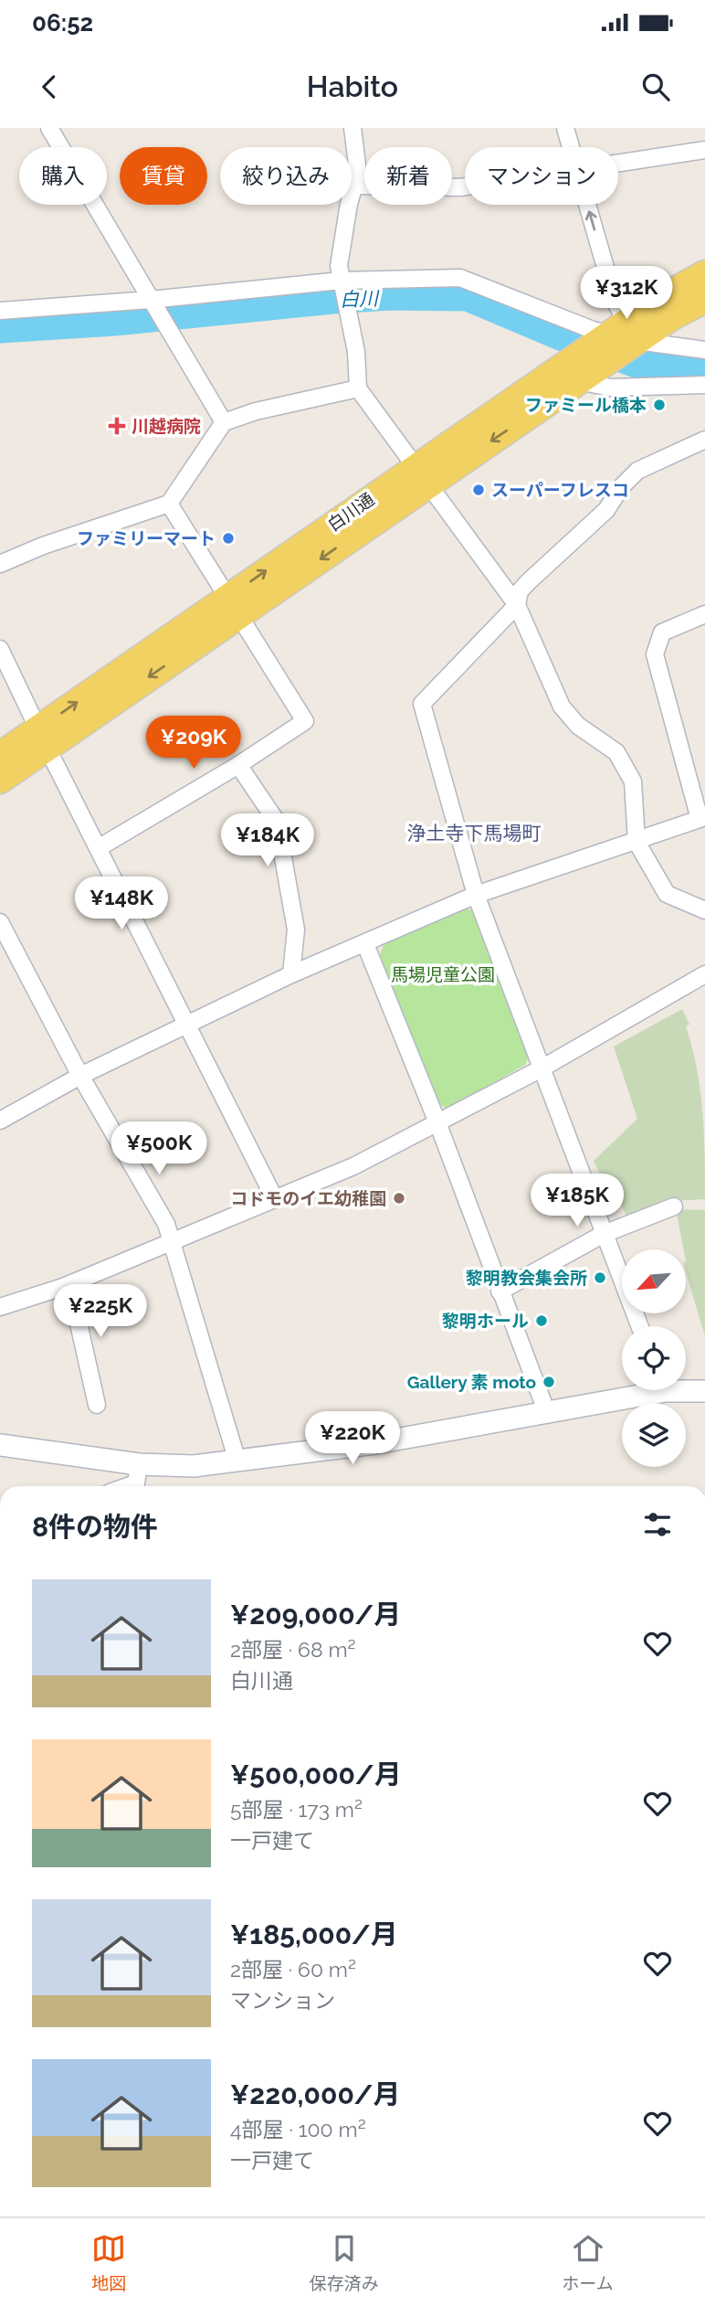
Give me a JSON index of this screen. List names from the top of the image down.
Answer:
{
  "streets": {
    "main road": ["白川通"]
  },
  "districts": ["浄土寺下馬場町"],
  "water": ["白川"],
  "parks": ["馬場児童公園"],
  "places": {
    "other": [
      "ファミール橋本",
      "スーパーフレスコ",
      "ファミリーマート",
      "コドモのイエ幼稚園",
      "黎明教会集会所",
      "黎明ホール",
      "Gallery 素 moto"
    ],
    "health": ["川越病院"]
  },
  "north": "bottom left",
  "page": {
    "status": "06:52",
    "header": "Habito",
    "chip": [
      "購入",
      "賃貸",
      "絞り込み",
      "新着",
      "マンション"
    ],
    "price": [
      "¥312K",
      "¥209K",
      "¥184K",
      "¥148K",
      "¥500K",
      "¥185K",
      "¥225K",
      "¥220K"
    ],
    "heading": "8件の物件",
    "list": [
      {
        "name": "¥209,000/月",
        "note": "2部屋 · 68 m² · 白川通"
      },
      {
        "name": "¥500,000/月",
        "note": "5部屋 · 173 m² · 一戸建て"
      },
      {
        "name": "¥185,000/月",
        "note": "2部屋 · 60 m² · マンション"
      },
      {
        "name": "¥220,000/月",
        "note": "4部屋 · 100 m² · 一戸建て"
      }
    ],
    "tabs": ["地図", "保存済み", "ホーム"]
  }
}
